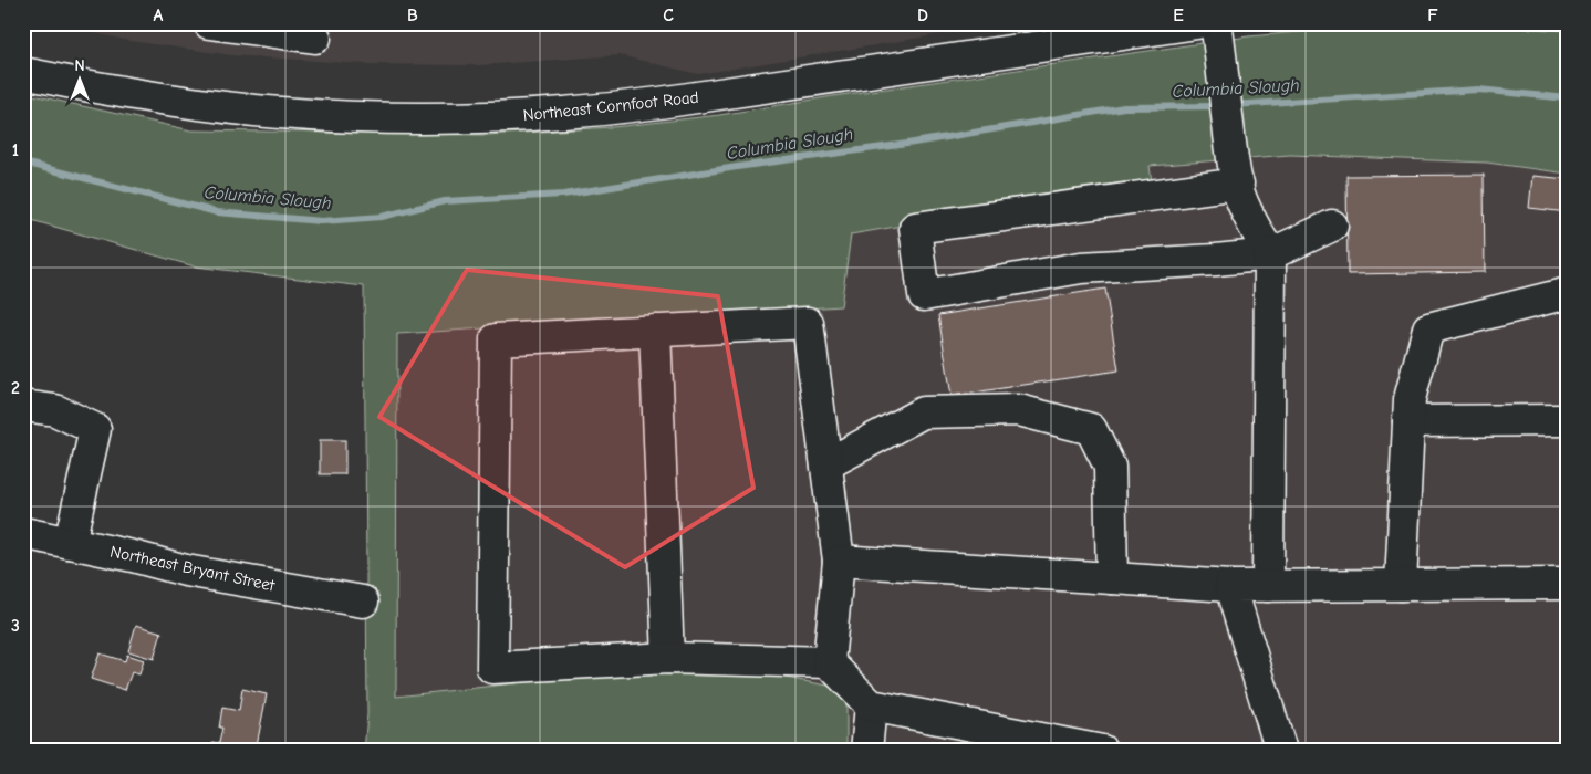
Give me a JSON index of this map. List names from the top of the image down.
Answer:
{
  "streets": {
    "street": ["Northeast Cornfoot Road", "Northeast Bryant Street"]
  },
  "water": ["Columbia Slough"],
  "north": "top",
  "grid": {
    "columns": [
      "A",
      "B",
      "C",
      "D",
      "E",
      "F"
    ],
    "rows": ["1", "2", "3"]
  }
}
